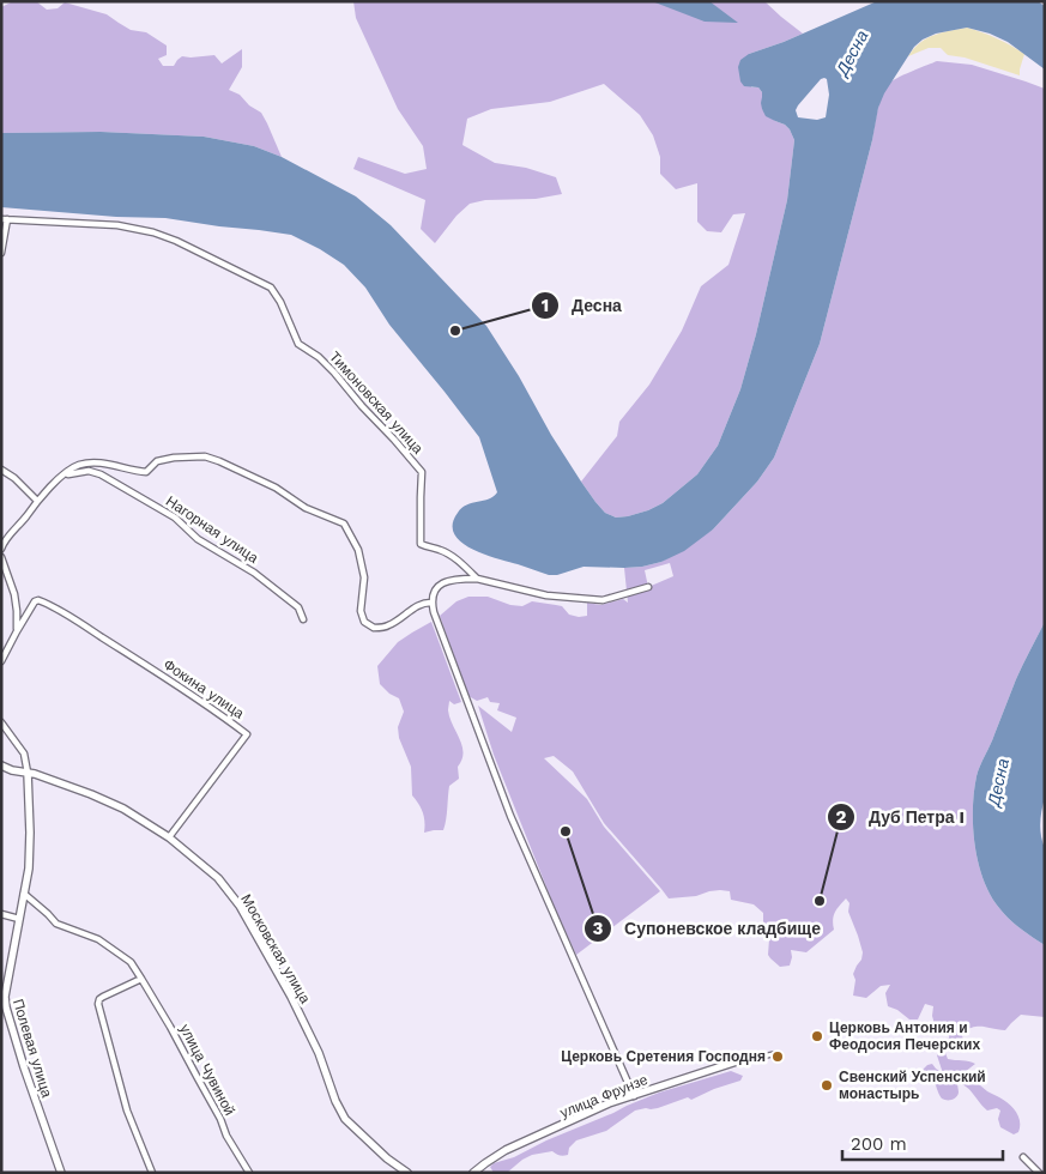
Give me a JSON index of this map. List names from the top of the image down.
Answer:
{
  "streets": {
    "street": [
      "Тимоновская улица",
      "Нагорная улица",
      "Фокина улица",
      "Московская улица",
      "Полевая улица",
      "улица Чувиной",
      "улица Фрунзе"
    ]
  },
  "crossings": [
    ["Фокина улица", "Московская улица"],
    ["Московская улица", "Полевая улица"],
    ["Полевая улица", "улица Чувиной"]
  ],
  "water": ["Десна"],
  "places": [
    "Десна",
    "Супоневское кладбище",
    "Дуб Петра I",
    "Церковь Антония и Феодосия Печерских",
    "Церковь Сретения Господня",
    "Свенский Успенский монастырь"
  ],
  "scale_bar": "200 m"
}
